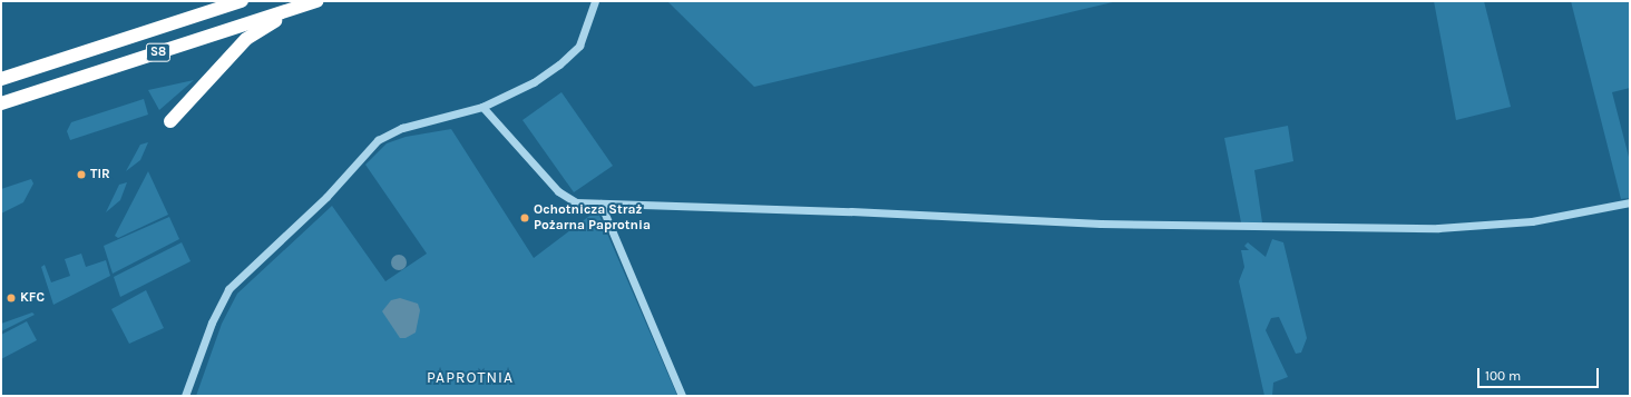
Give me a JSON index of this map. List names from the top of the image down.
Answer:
{
  "streets": {
    "highway": ["S8"]
  },
  "districts": ["PAPROTNIA"],
  "places": ["TIR", "Ochotnicza Straż Pożarna Paprotnia", "KFC"],
  "scale_bar": "100 m"
}
